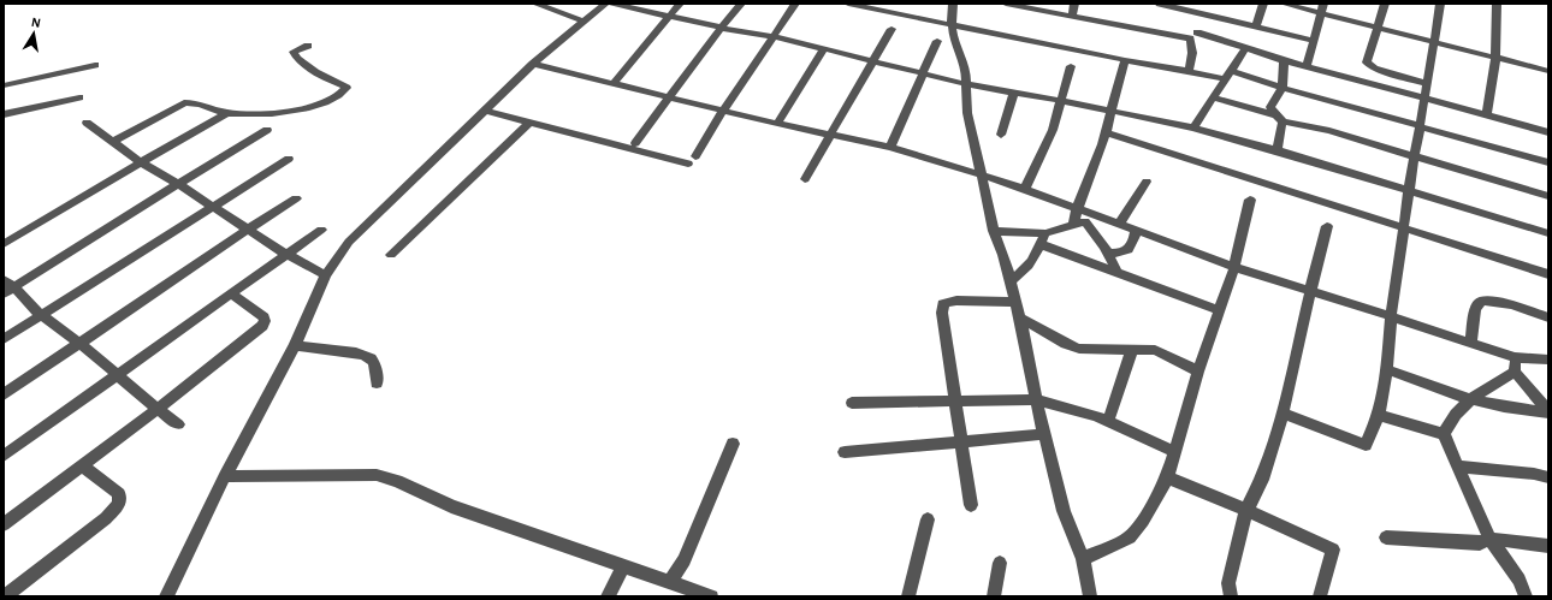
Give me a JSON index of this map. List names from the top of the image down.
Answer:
{
  "north": "top"
}
